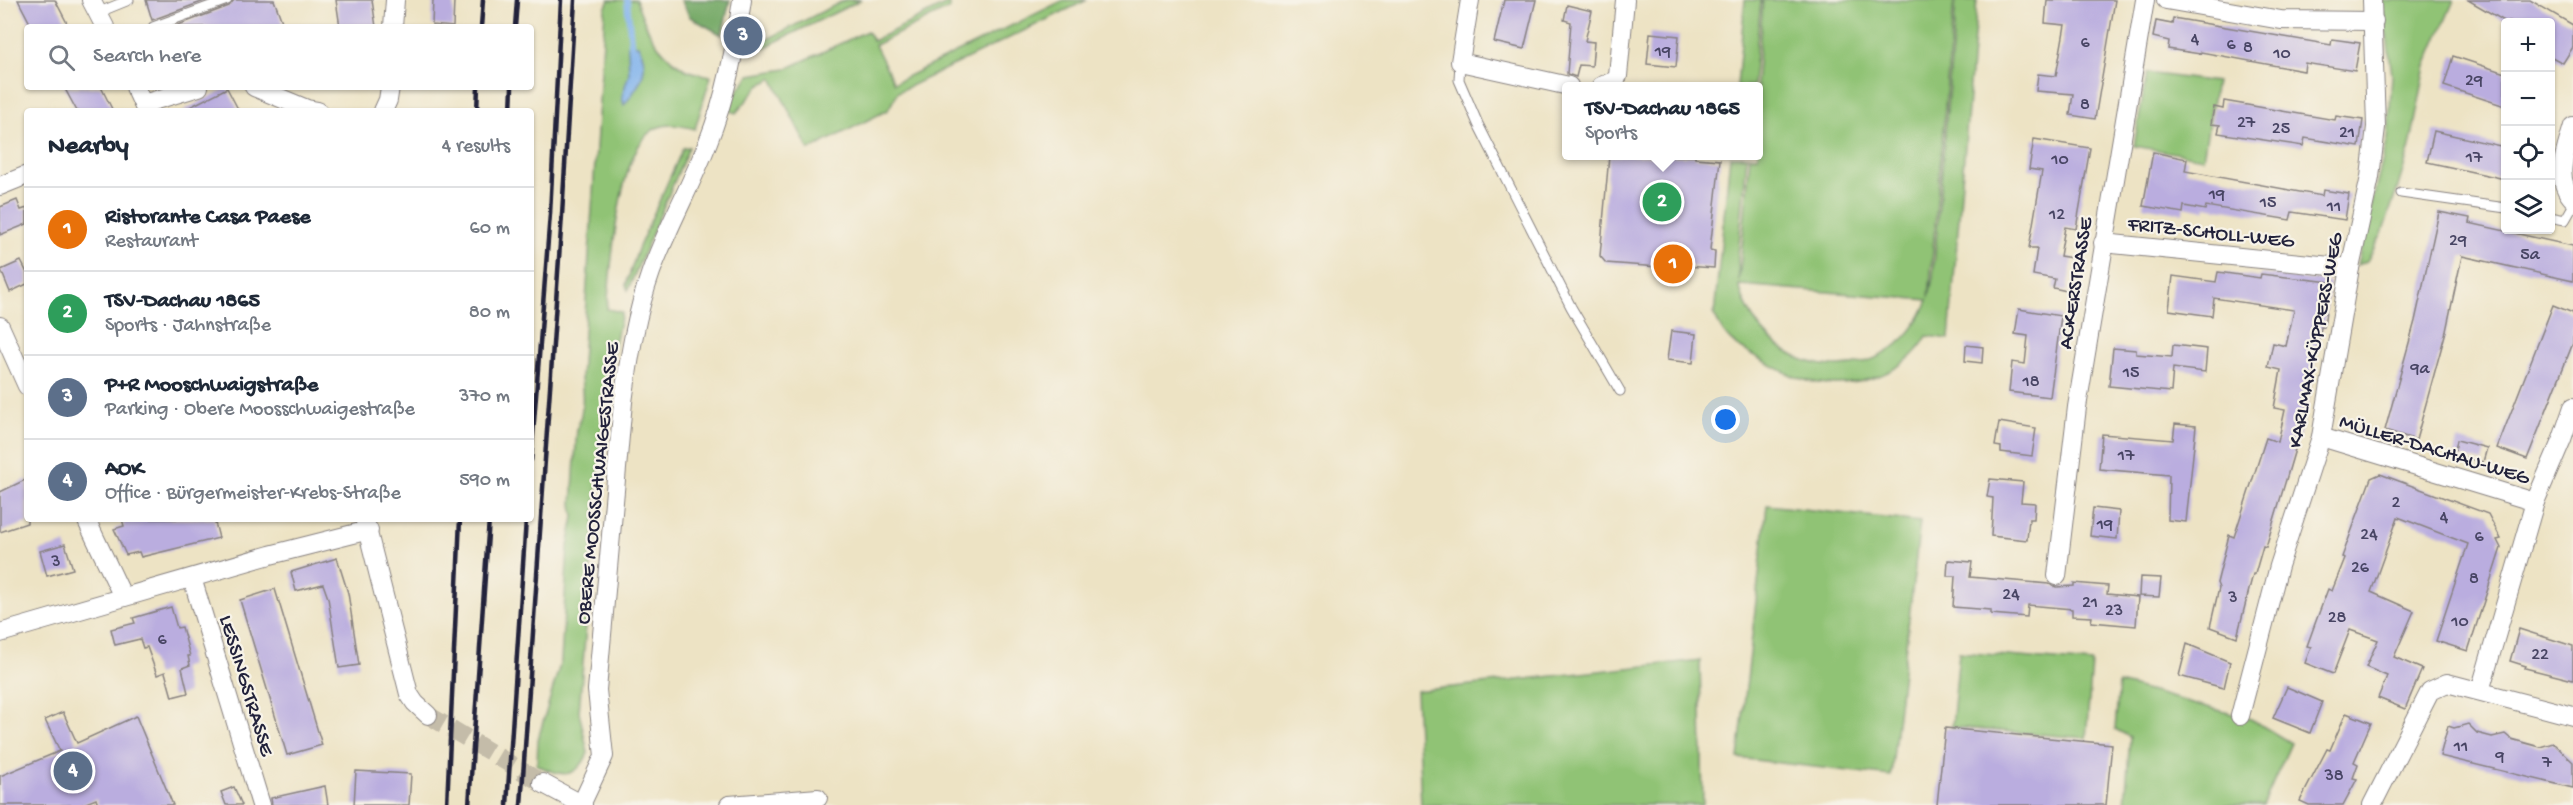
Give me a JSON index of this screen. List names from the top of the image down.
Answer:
{
  "streets": {
    "street": [
      "FRITZ-SCHOLL-WEG",
      "ACKERSTRASSE",
      "KARLMAX-KÜPPERS-WEG",
      "MÜLLER-DACHAU-WEG",
      "OBERE MOOSSCHWAIGESTRASSE",
      "LESSINGSTRASSE"
    ]
  },
  "crossings": [
    ["FRITZ-SCHOLL-WEG", "ACKERSTRASSE"],
    ["FRITZ-SCHOLL-WEG", "KARLMAX-KÜPPERS-WEG"],
    ["KARLMAX-KÜPPERS-WEG", "MÜLLER-DACHAU-WEG"]
  ],
  "house_numbers": [
    "4",
    "6",
    "6",
    "8",
    "19",
    "10",
    "29",
    "8",
    "27",
    "25",
    "21",
    "17",
    "10",
    "19",
    "15",
    "11",
    "12",
    "29",
    "5a",
    "9a",
    "15",
    "18",
    "17",
    "2",
    "4",
    "19",
    "24",
    "6",
    "3",
    "26",
    "8",
    "24",
    "3",
    "21",
    "23",
    "28",
    "10",
    "6",
    "22",
    "11",
    "9",
    "7",
    "38"
  ],
  "page": {
    "pins": [
      "3",
      "2",
      "1",
      "4"
    ],
    "map_buttons": ["+", "−"],
    "search": "Search here",
    "popup": ["TSV-Dachau 1865", "Sports"],
    "heading": ["Nearby", "4 results"],
    "list": [
      {
        "mark": "1",
        "name": "Ristorante Casa Paese",
        "note": "Restaurant",
        "value": "60 m"
      },
      {
        "mark": "2",
        "name": "TSV-Dachau 1865",
        "note": "Sports · Jahnstraße",
        "value": "80 m"
      },
      {
        "mark": "3",
        "name": "P+R Mooschwaigstraße",
        "note": "Parking · Obere Moosschwaigestraße",
        "value": "370 m"
      },
      {
        "mark": "4",
        "name": "AOK",
        "note": "Office · Bürgermeister-Krebs-Straße",
        "value": "590 m"
      }
    ]
  }
}
